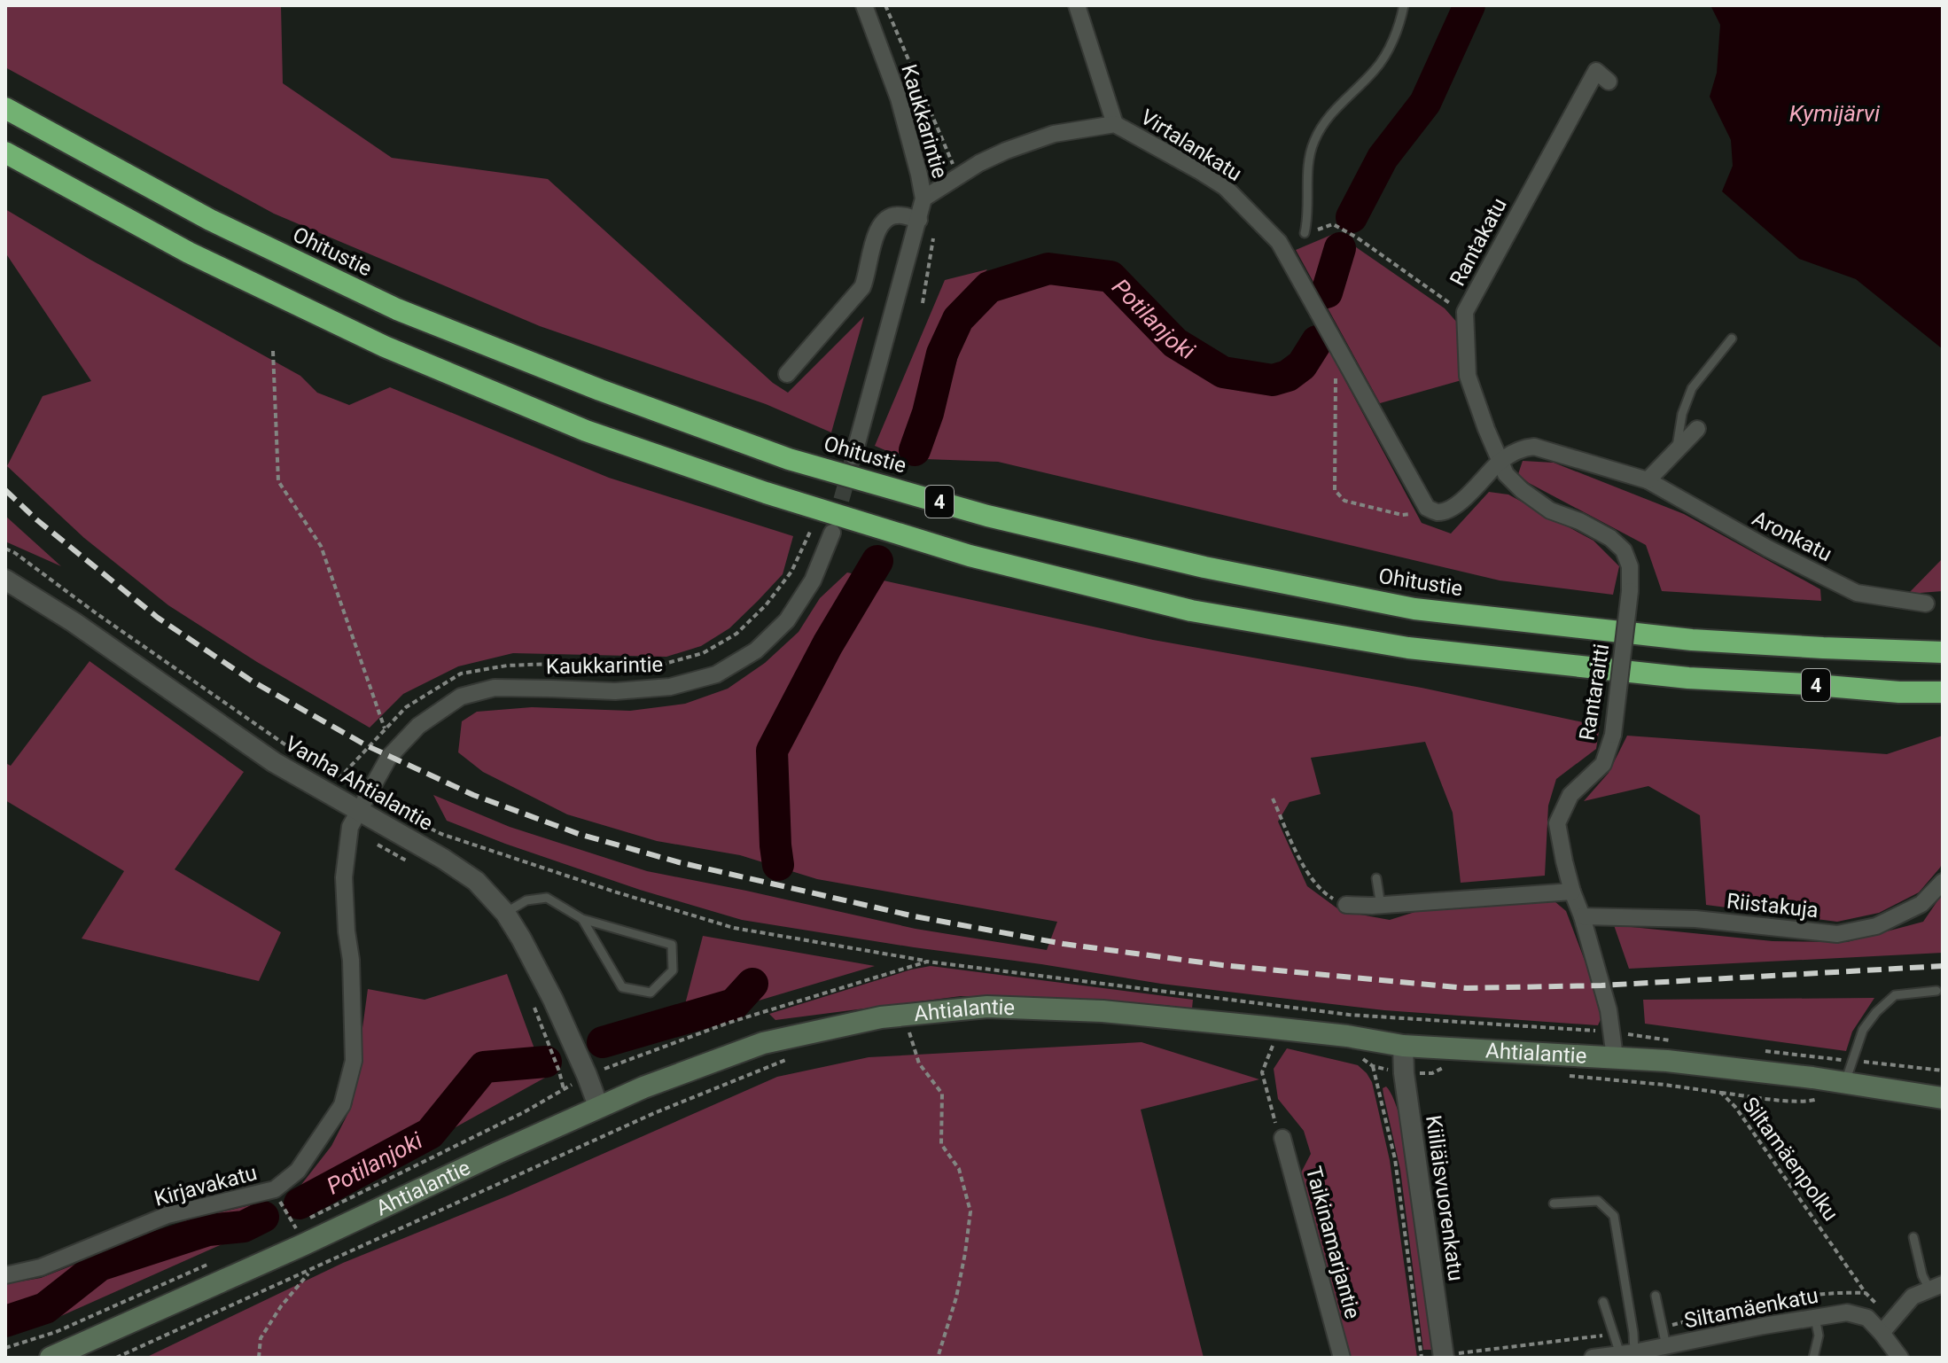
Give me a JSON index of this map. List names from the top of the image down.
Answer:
{
  "streets": {
    "highway": ["Ohitustie", "4"],
    "main road": ["Ahtialantie"],
    "street": [
      "Kaukkarintie",
      "Virtalankatu",
      "Rantakatu",
      "Aronkatu",
      "Rantaraitti",
      "Vanha Ahtialantie",
      "Riistakuja",
      "Kirjavakatu",
      "Kiiliäisvuorenkatu",
      "Taikinamarjantie",
      "Siltamäenkatu"
    ],
    "path": ["Siltamäenpolku"]
  },
  "crossings": [
    ["Kaukkarintie", "Virtalankatu"],
    ["Kaukkarintie", "Vanha Ahtialantie"],
    ["Kaukkarintie", "Kirjavakatu"],
    ["Virtalankatu", "Aronkatu"],
    ["Rantakatu", "Aronkatu"],
    ["Rantakatu", "Rantaraitti"],
    ["Aronkatu", "Rantaraitti"],
    ["Rantaraitti", "Riistakuja"],
    ["Rantaraitti", "Ahtialantie"],
    ["Vanha Ahtialantie", "Ahtialantie"],
    ["Vanha Ahtialantie", "Kirjavakatu"],
    ["Ahtialantie", "Kiiliäisvuorenkatu"]
  ],
  "water": ["Kymijärvi", "Potilanjoki"]
}
